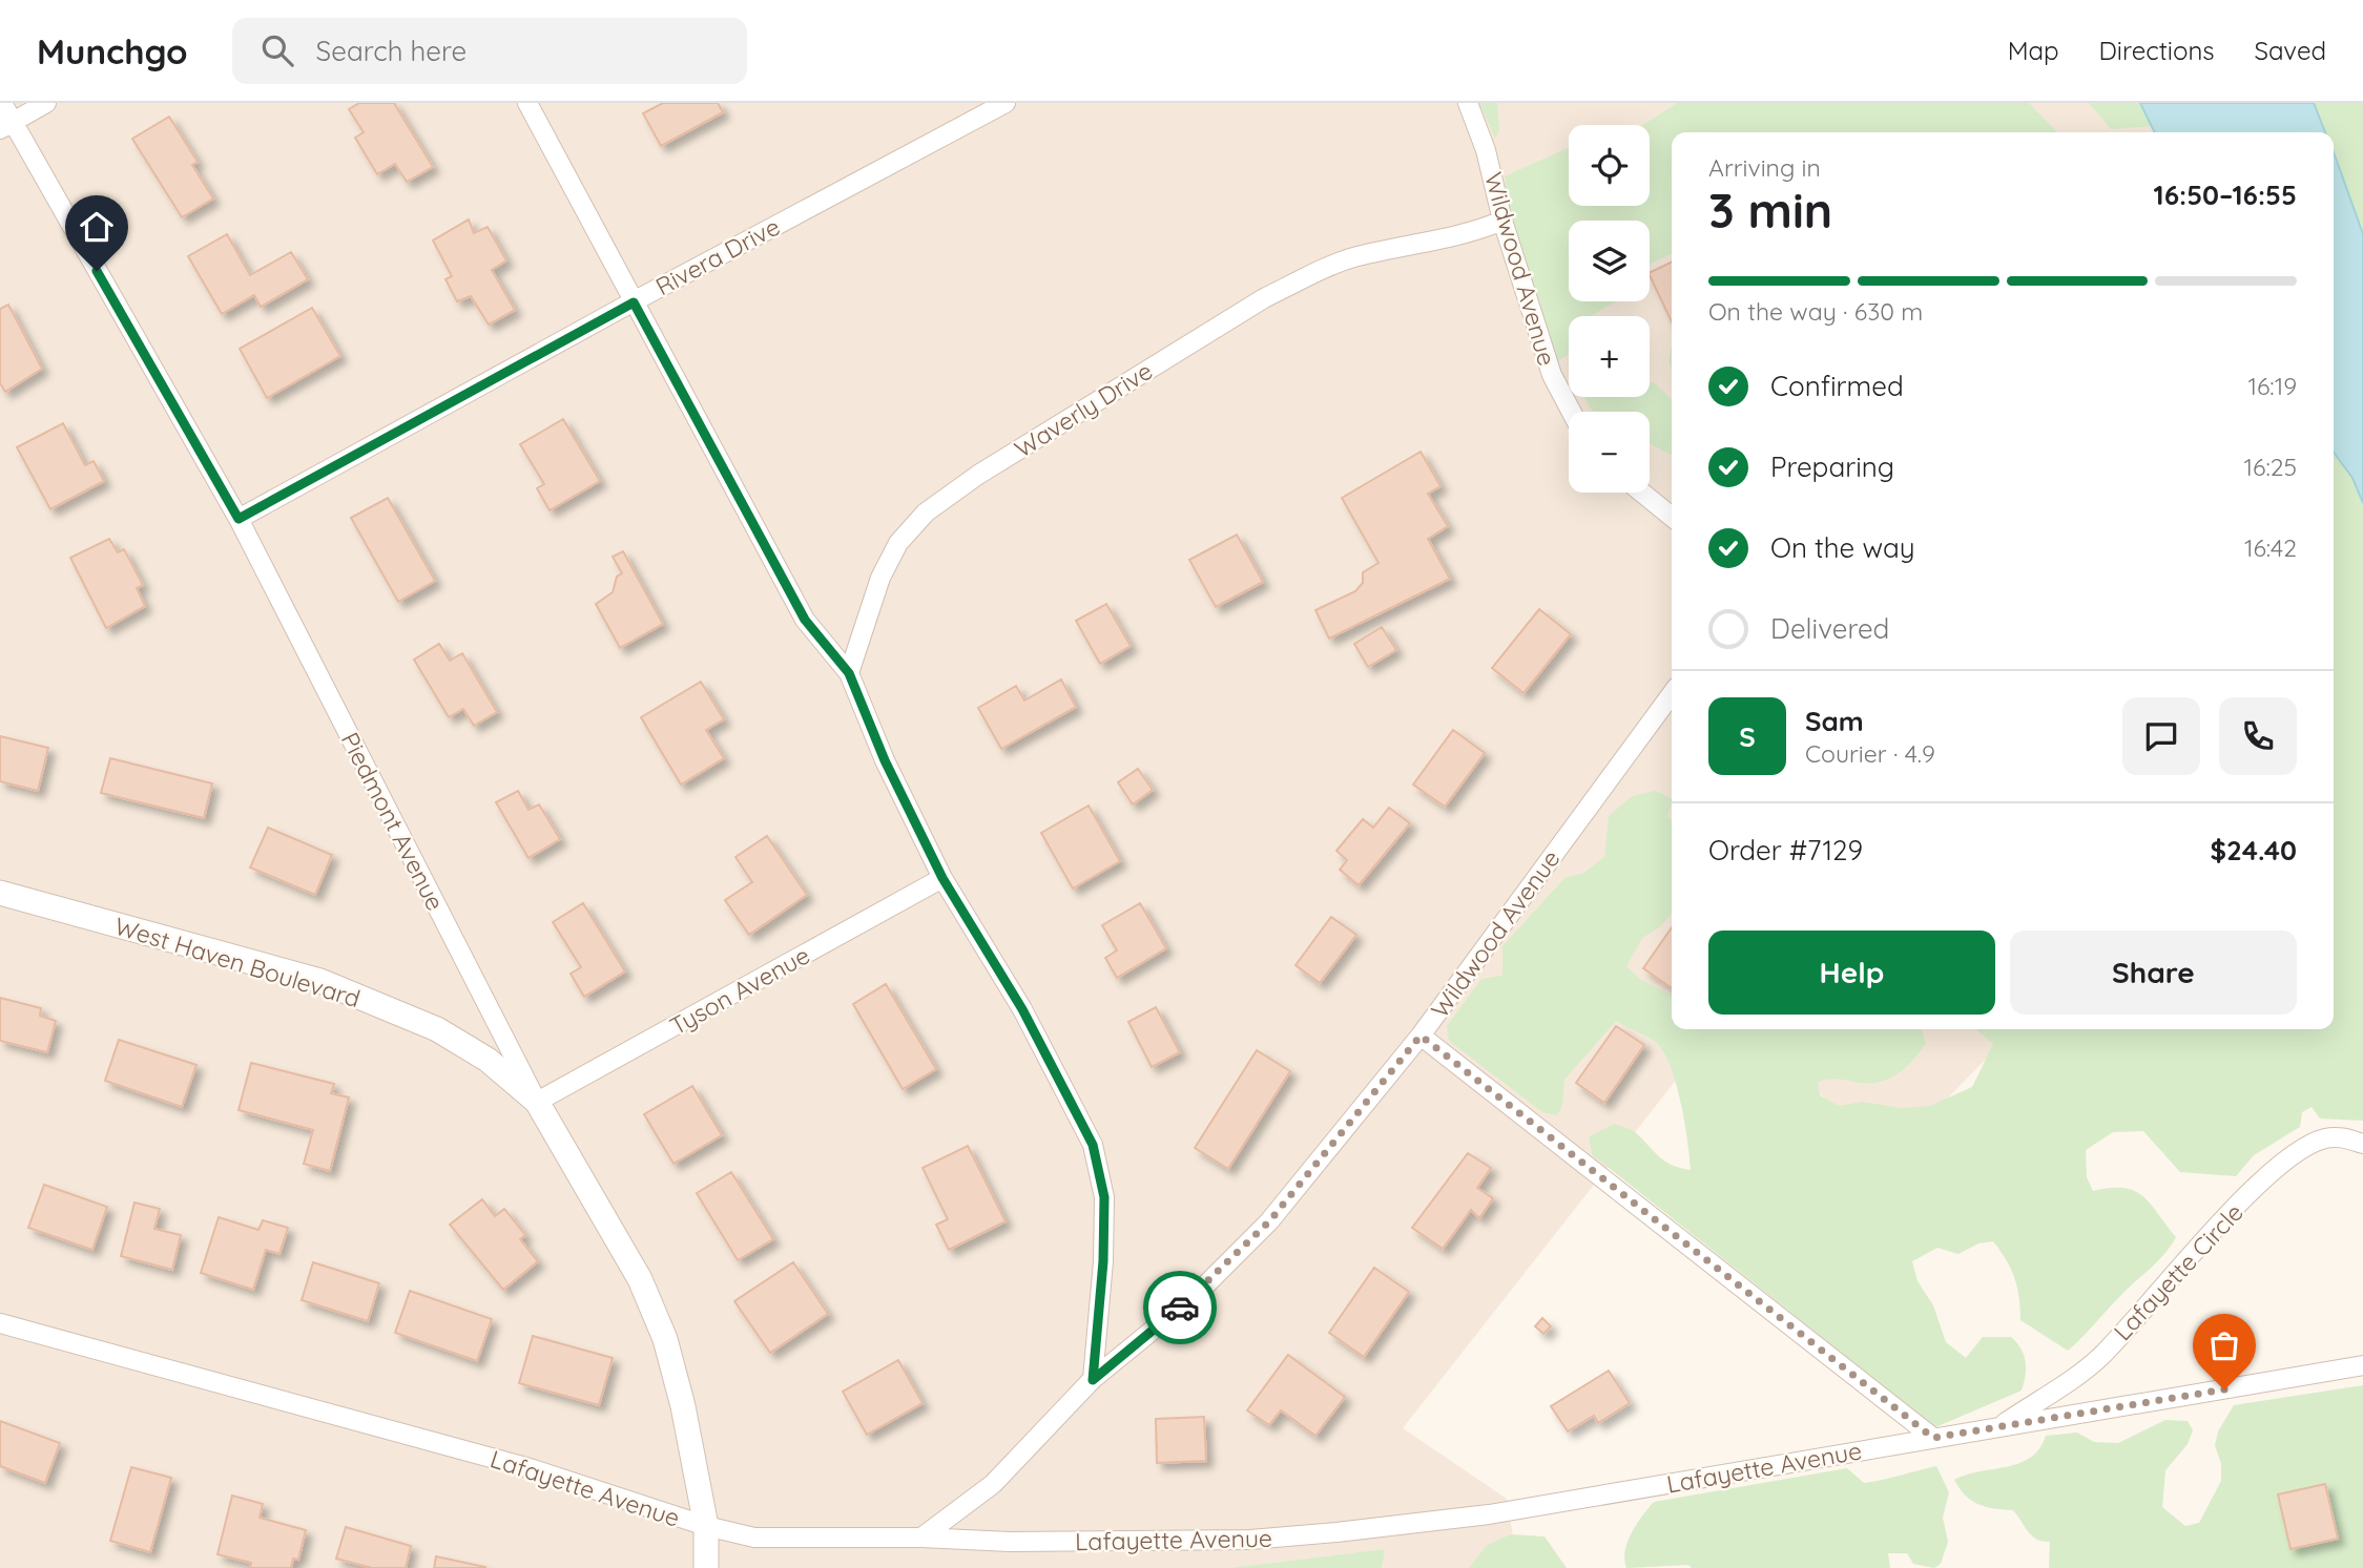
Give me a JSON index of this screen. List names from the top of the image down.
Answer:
{
  "streets": {
    "street": [
      "Rivera Drive",
      "Wildwood Avenue",
      "Waverly Drive",
      "Piedmont Avenue",
      "West Haven Boulevard",
      "Tyson Avenue",
      "Lafayette Circle",
      "Lafayette Avenue"
    ]
  },
  "crossings": [
    ["Rivera Drive", "Piedmont Avenue"],
    ["Wildwood Avenue", "Waverly Drive"],
    ["Wildwood Avenue", "Lafayette Avenue"],
    ["Piedmont Avenue", "West Haven Boulevard"],
    ["Piedmont Avenue", "Tyson Avenue"],
    ["Piedmont Avenue", "Lafayette Avenue"],
    ["West Haven Boulevard", "Tyson Avenue"],
    ["Lafayette Circle", "Lafayette Avenue"]
  ],
  "page": {
    "header": "Munchgo",
    "search": "Search here",
    "nav": ["Map", "Directions", "Saved"],
    "map_buttons": ["+", "−"],
    "heading": ["3 min", "Arriving in", "16:50–16:55"],
    "panel": [
      "Sam",
      "Courier · 4.9",
      "Order #7129",
      "$24.40"
    ],
    "bar": "On the way · 630 m",
    "list": [
      ["Confirmed", "16:19"],
      ["Preparing", "16:25"],
      ["On the way", "16:42"],
      "Delivered"
    ],
    "round": "S",
    "buttons": ["Help", "Share"]
  }
}
